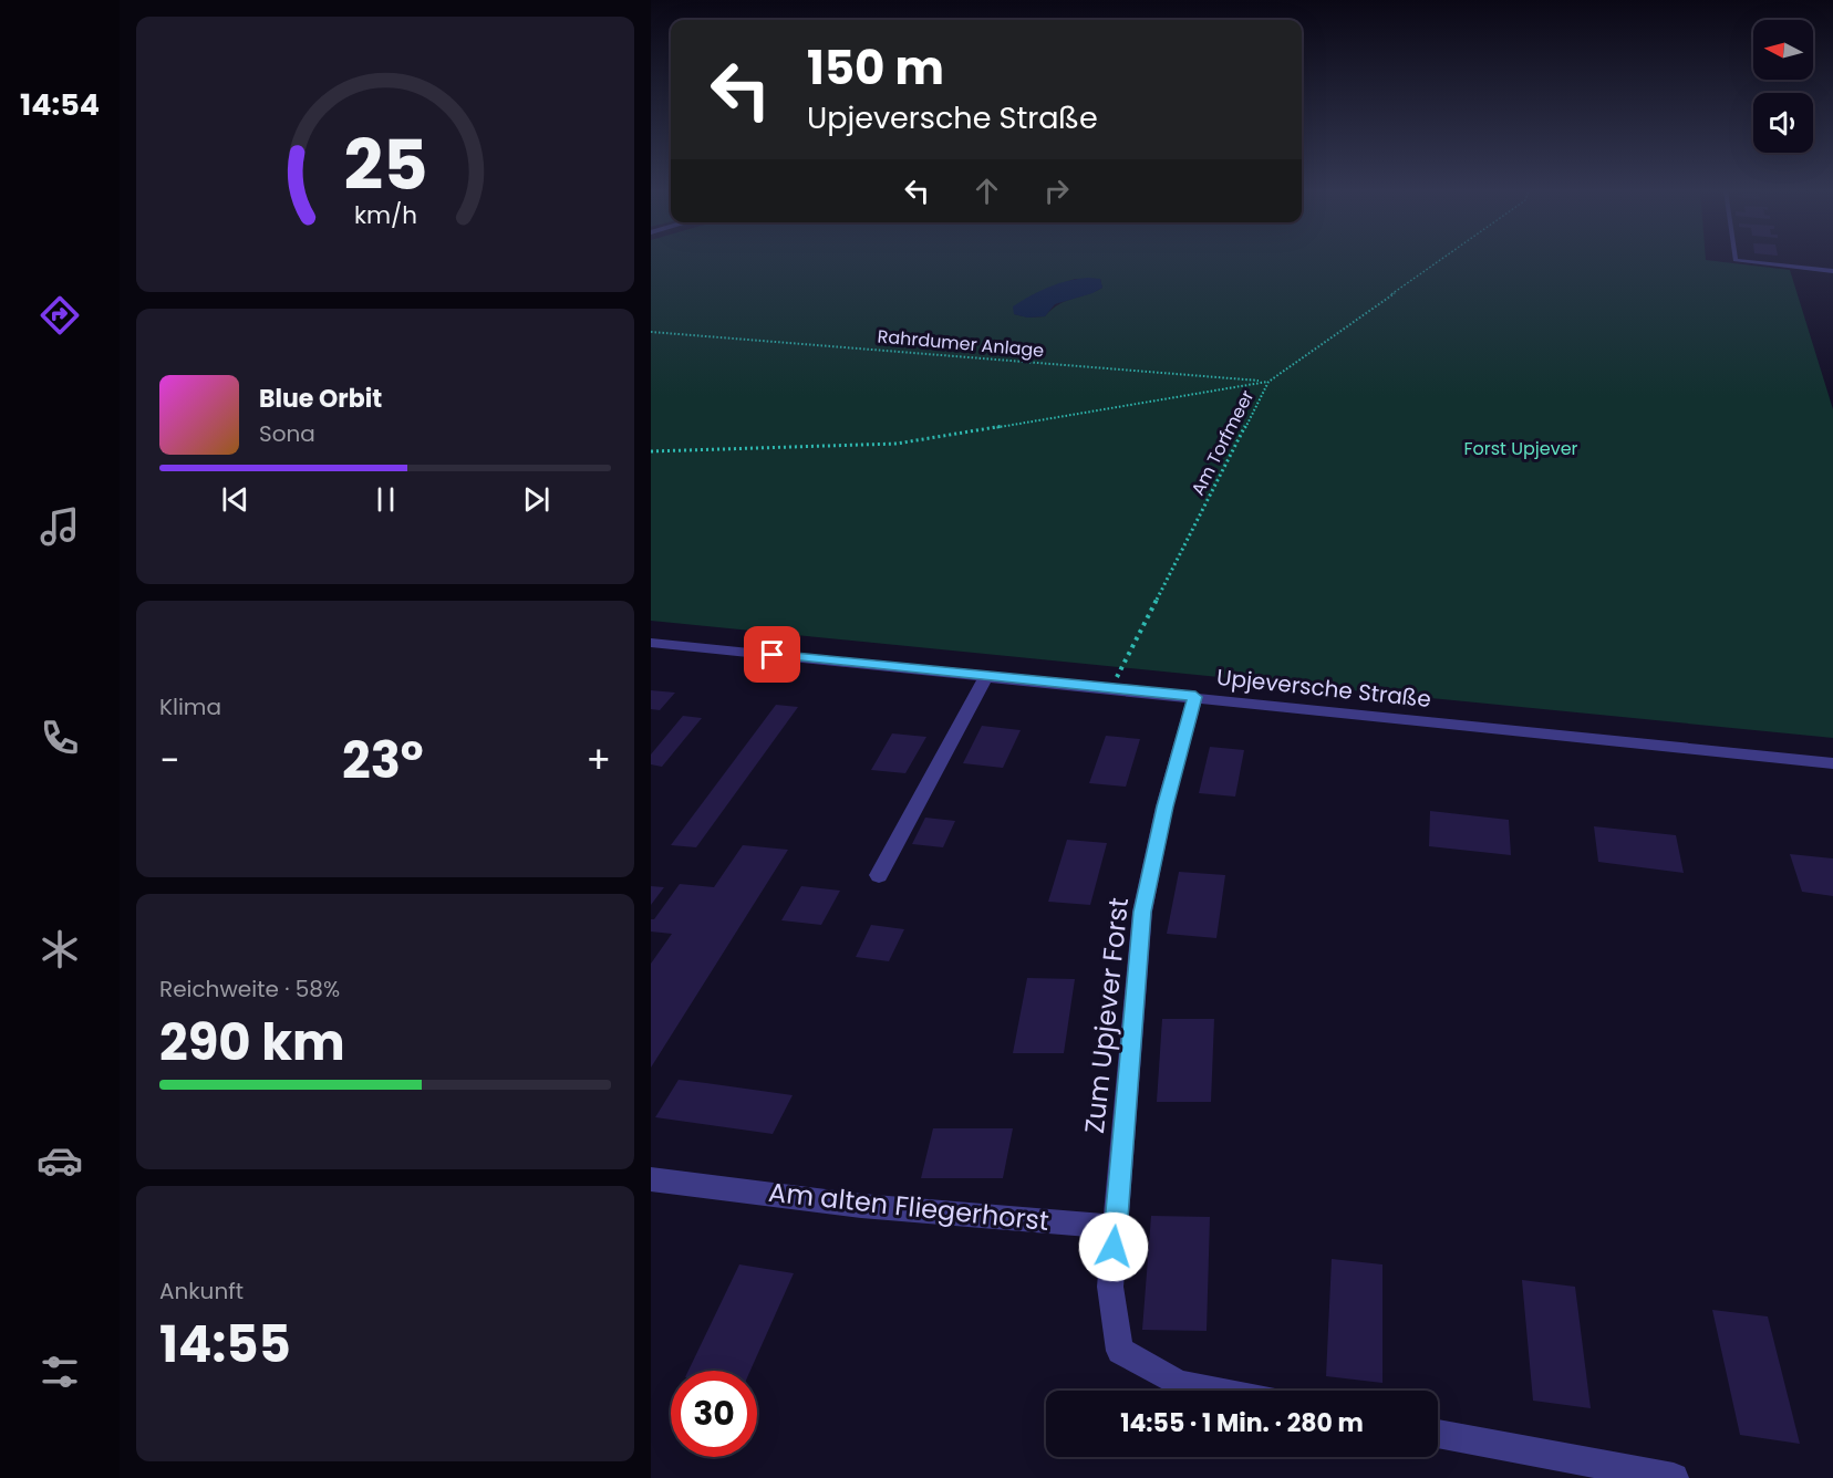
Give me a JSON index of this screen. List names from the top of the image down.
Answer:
{
  "streets": {
    "street": ["Upjeversche Straße", "Zum Upjever Forst", "Am alten Fliegerhorst"],
    "path": ["Rahrdumer Anlage", "Am Torfmeer"]
  },
  "crossings": [
    ["Rahrdumer Anlage", "Am Torfmeer"],
    ["Am Torfmeer", "Upjeversche Straße"],
    ["Upjeversche Straße", "Zum Upjever Forst"],
    ["Zum Upjever Forst", "Am alten Fliegerhorst"]
  ],
  "parks": ["Forst Upjever"],
  "north": "left",
  "page": {
    "tabs": "14:54",
    "turn": ["150 m", "Upjeversche Straße"],
    "song": ["Blue Orbit", "Sona"],
    "tile": [
      "Klima",
      ["Reichweite · 58%", "290 km"],
      ["Ankunft", "14:55"]
    ],
    "heat": ["−", "23°", "+"],
    "limit": "30",
    "trip": "14:55 · 1 Min. · 280 m",
    "gauge": ["25", "km/h"]
  }
}
